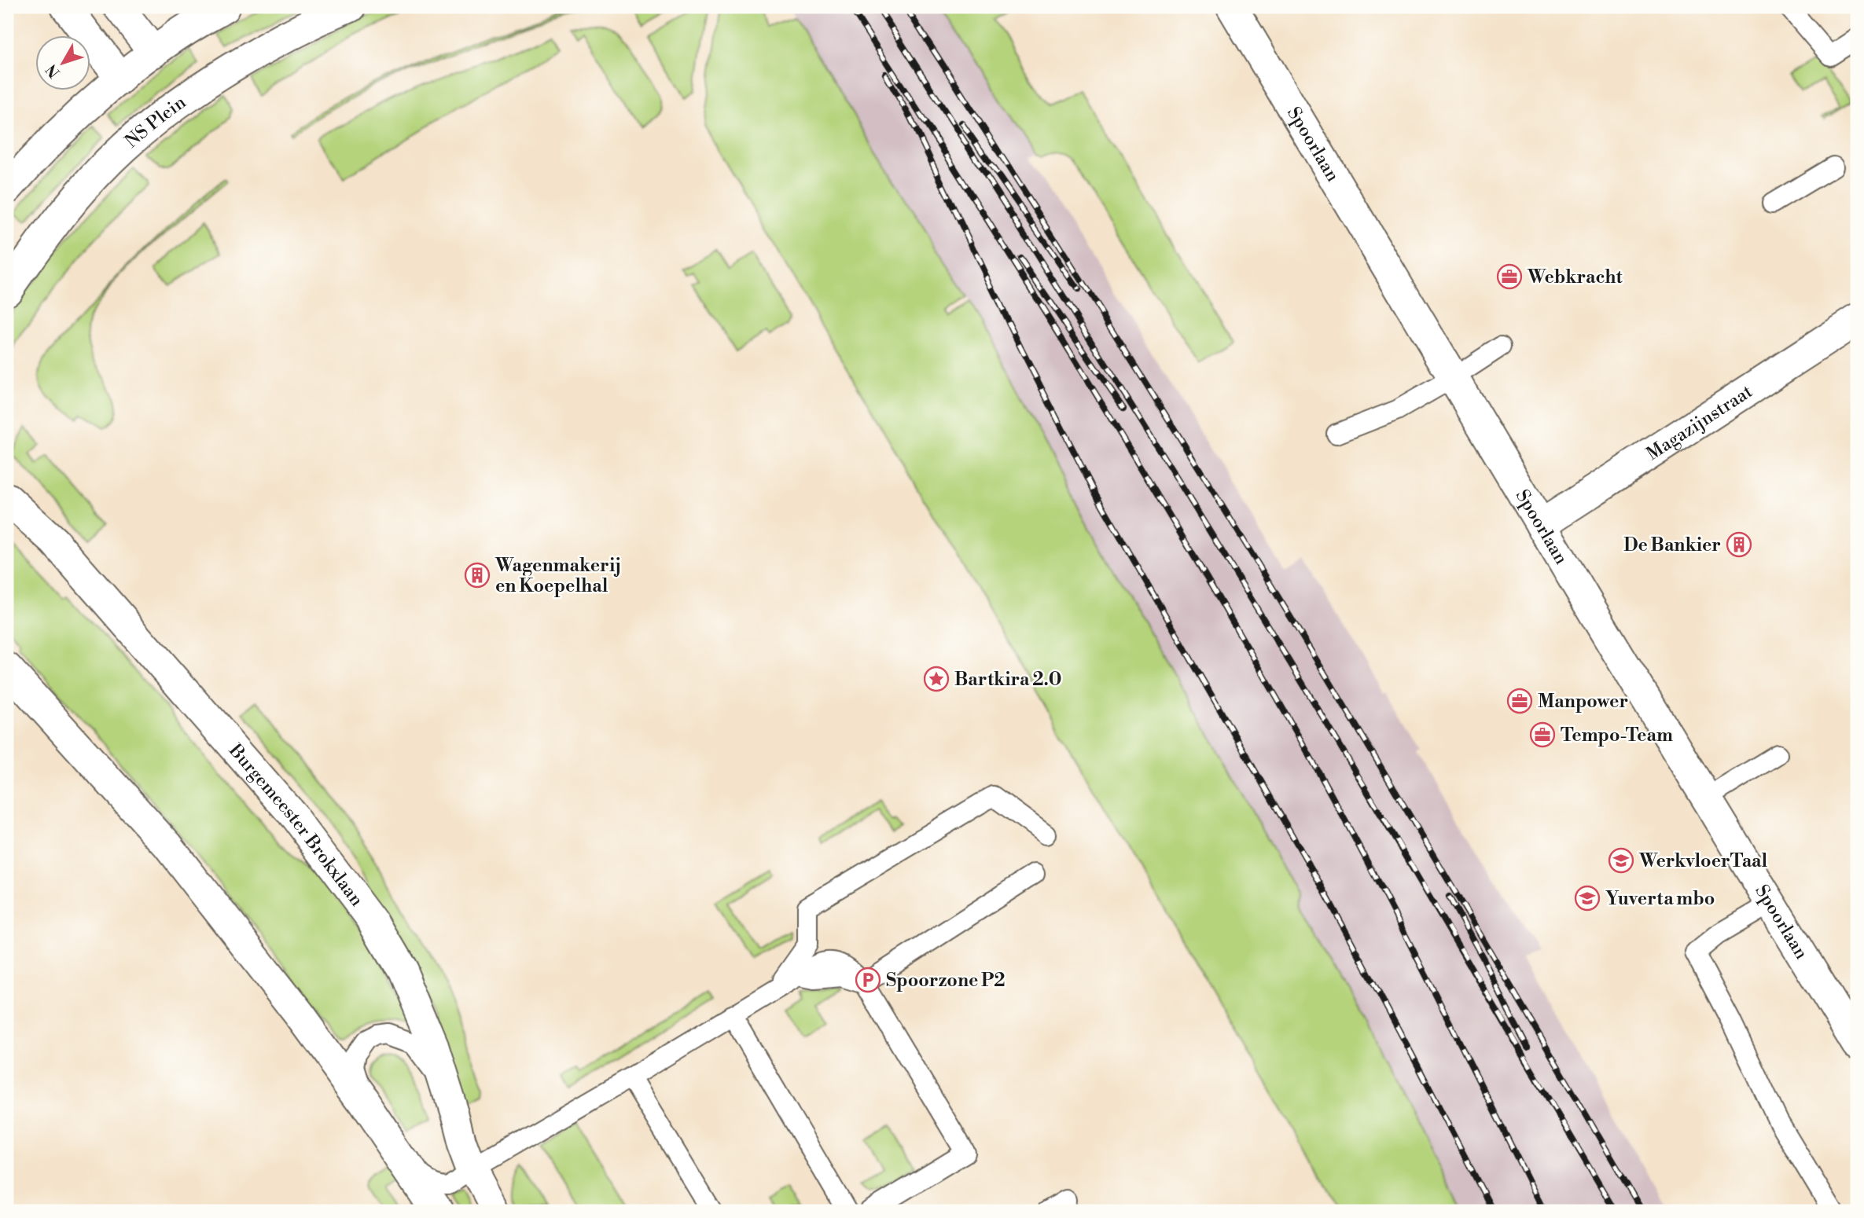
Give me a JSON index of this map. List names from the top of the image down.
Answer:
{
  "streets": {
    "street": [
      "NS Plein",
      "Spoorlaan",
      "Magazijnstraat",
      "Burgemeester Brokxlaan"
    ]
  },
  "crossings": [
    ["Spoorlaan", "Magazijnstraat"]
  ],
  "places": {
    "office": ["Webkracht", "Manpower", "Tempo-Team"],
    "building": ["De Bankier", "Wagenmakerij en Koepelhal"],
    "place": ["Bartkira 2.0"],
    "school or university": ["WerkvloerTaal", "Yuverta mbo"],
    "parking": ["Spoorzone P2"]
  },
  "north": "bottom left"
}
